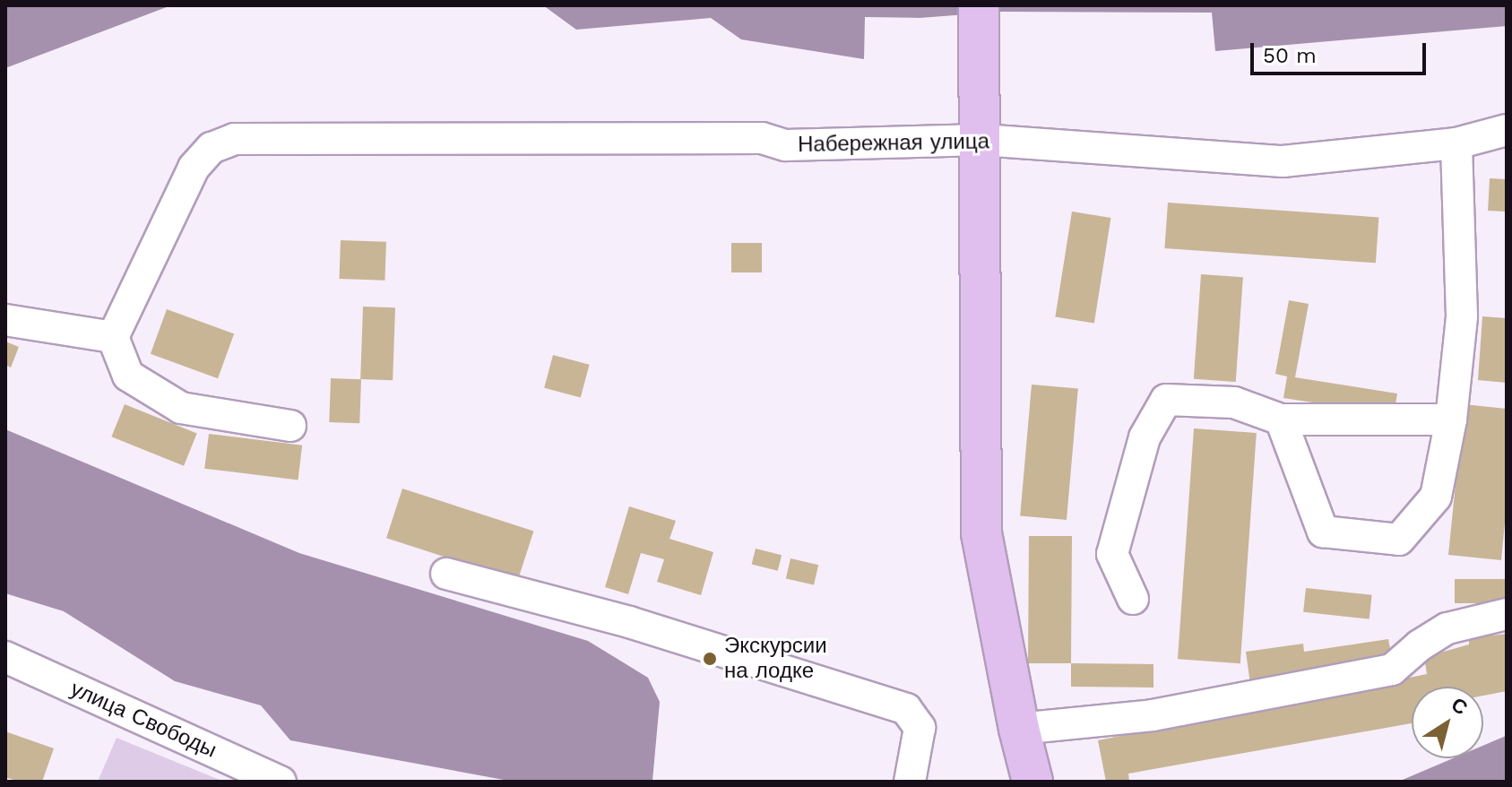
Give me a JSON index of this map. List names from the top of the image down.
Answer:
{
  "streets": {
    "street": ["Набережная улица", "улица Свободы"]
  },
  "places": ["Экскурсии на лодке"],
  "scale_bar": "50 m",
  "north": "top right"
}
